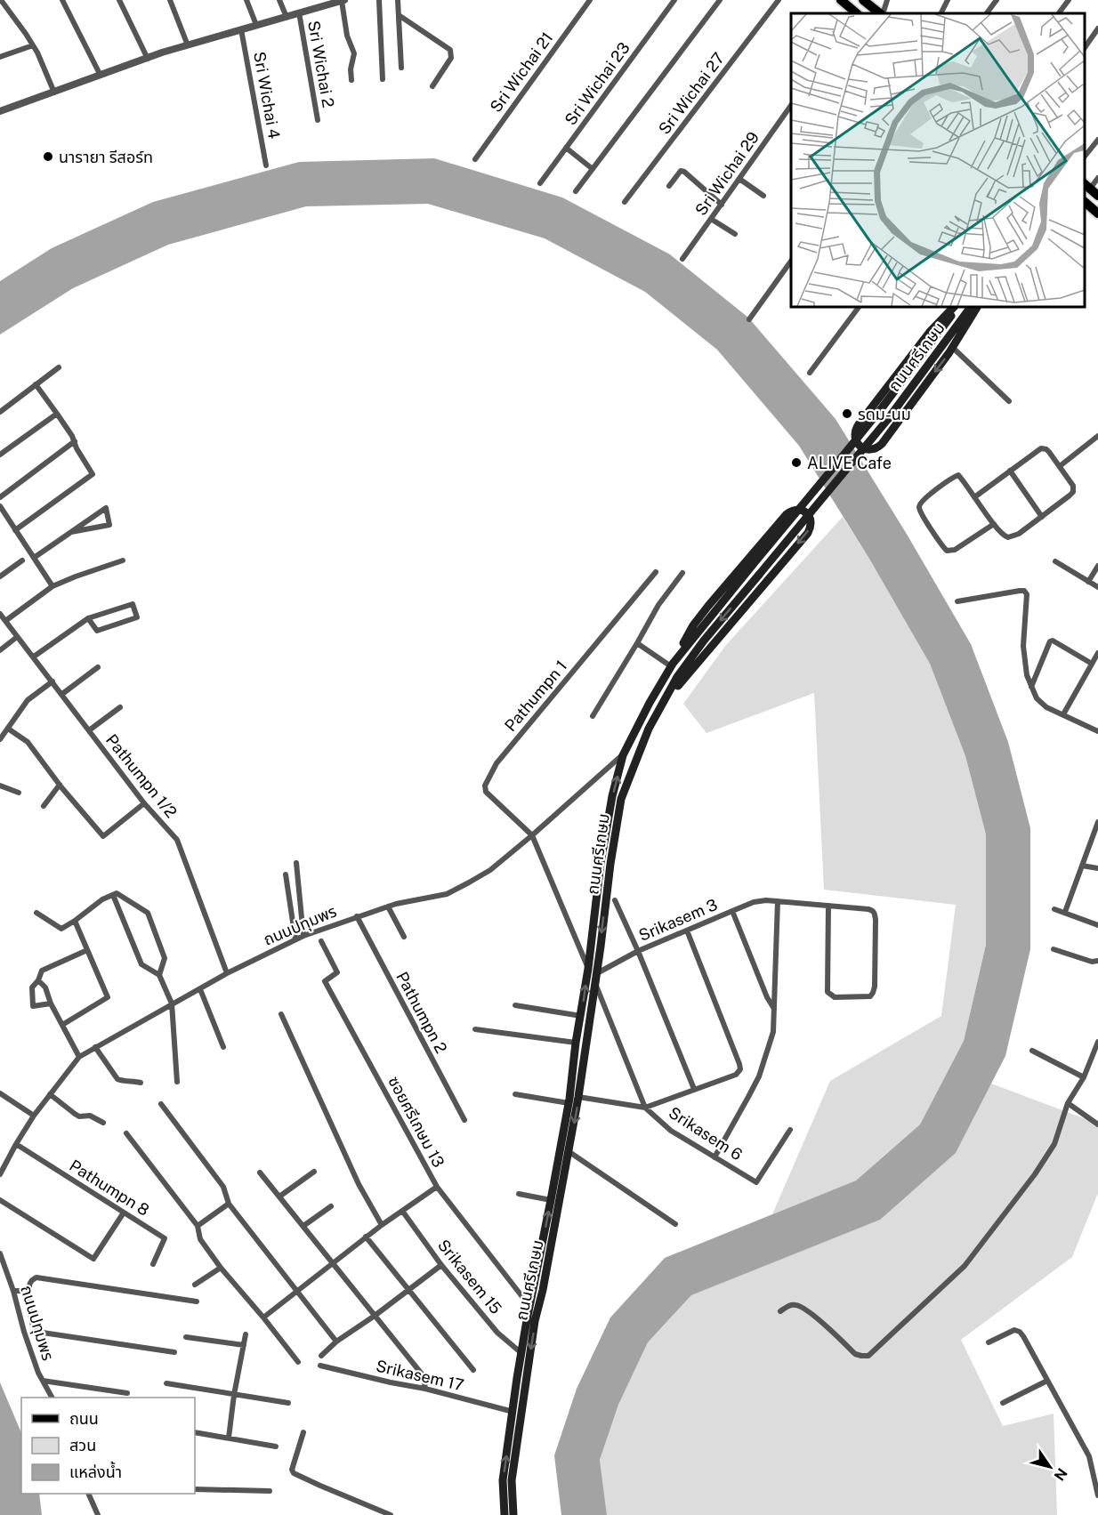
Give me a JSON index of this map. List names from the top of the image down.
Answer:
{
  "streets": {
    "main road": ["ถนนศรีเกษม"],
    "street": [
      "Sri Wichai 2",
      "Sri Wichai 21",
      "Sri Wichai 23",
      "Sri Wichai 27",
      "Sri Wichai 4",
      "Sri Wichai 29",
      "Pathumpn 1",
      "Pathumpn 1/2",
      "Srikasem 3",
      "ถนนปทุมพร",
      "Pathumpn 2",
      "ซอยศรีเกษม 13",
      "Srikasem 6",
      "Pathumpn 8",
      "Srikasem 15",
      "Srikasem 17"
    ]
  },
  "crossings": [
    ["ถนนศรีเกษม", "Srikasem 3"],
    ["ถนนศรีเกษม", "ถนนปทุมพร"],
    ["ถนนศรีเกษม", "ซอยศรีเกษม 13"],
    ["ถนนศรีเกษม", "Srikasem 6"],
    ["ถนนศรีเกษม", "Srikasem 15"],
    ["ถนนศรีเกษม", "Srikasem 17"],
    ["Pathumpn 1", "ถนนปทุมพร"],
    ["Pathumpn 1/2", "ถนนปทุมพร"],
    ["ถนนปทุมพร", "Pathumpn 2"],
    ["ถนนปทุมพร", "Pathumpn 8"]
  ],
  "places": ["นารายา รีสอร์ท", "รดม-นม", "ALIVE Cafe"],
  "legend": ["ถนน", "สวน", "แหล่งน้ำ"],
  "north": "bottom right"
}
